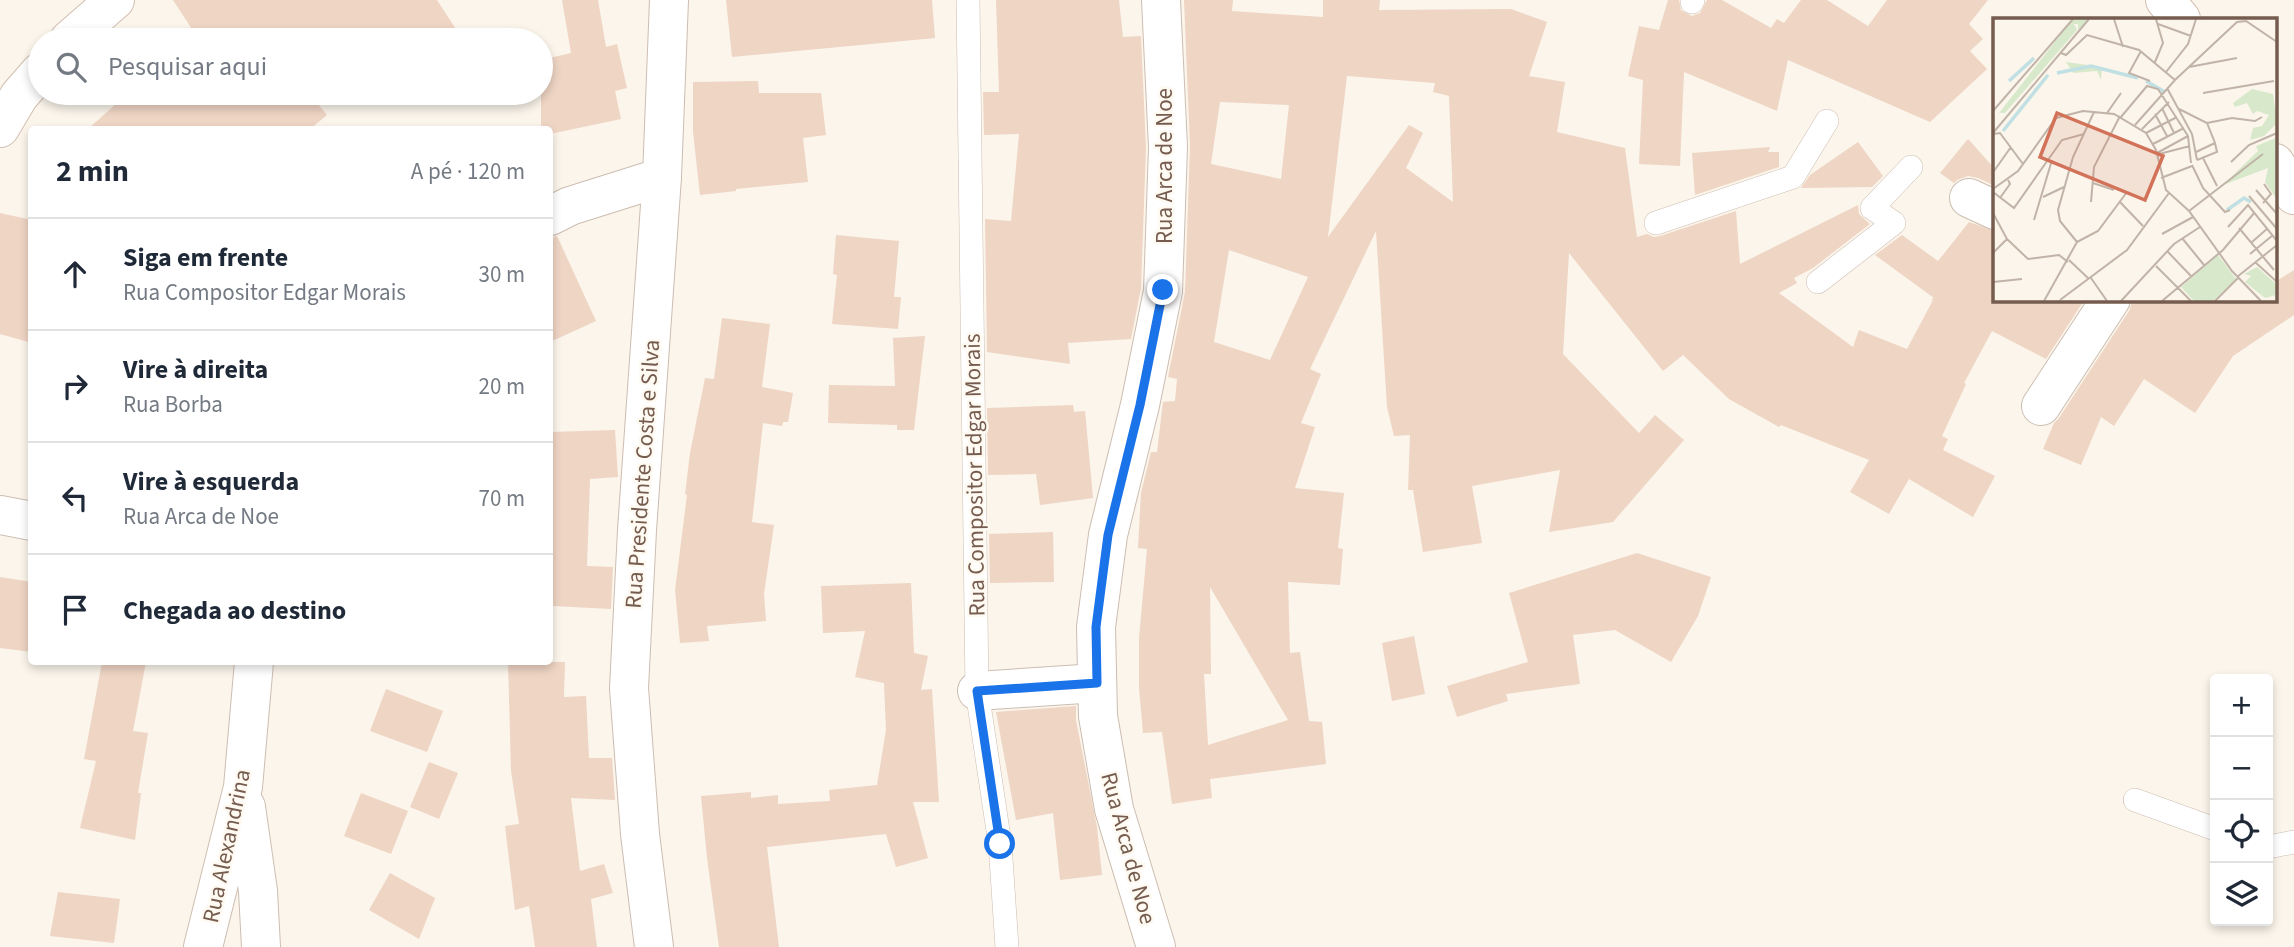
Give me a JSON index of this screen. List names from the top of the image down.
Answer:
{
  "streets": {
    "street": ["Rua Arca de Noe", "Rua Presidente Costa e Silva", "Rua Alexandrina"],
    "lane": ["Rua Compositor Edgar Morais"]
  },
  "page": {
    "search": "Pesquisar aqui",
    "heading": ["2 min", "A pé · 120 m"],
    "list": [
      ["Siga em frente", "Rua Compositor Edgar Morais", "30 m"],
      ["Vire à direita", "Rua Borba", "20 m"],
      ["Vire à esquerda", "Rua Arca de Noe", "70 m"],
      "Chegada ao destino"
    ],
    "map_buttons": ["+", "−"]
  }
}
